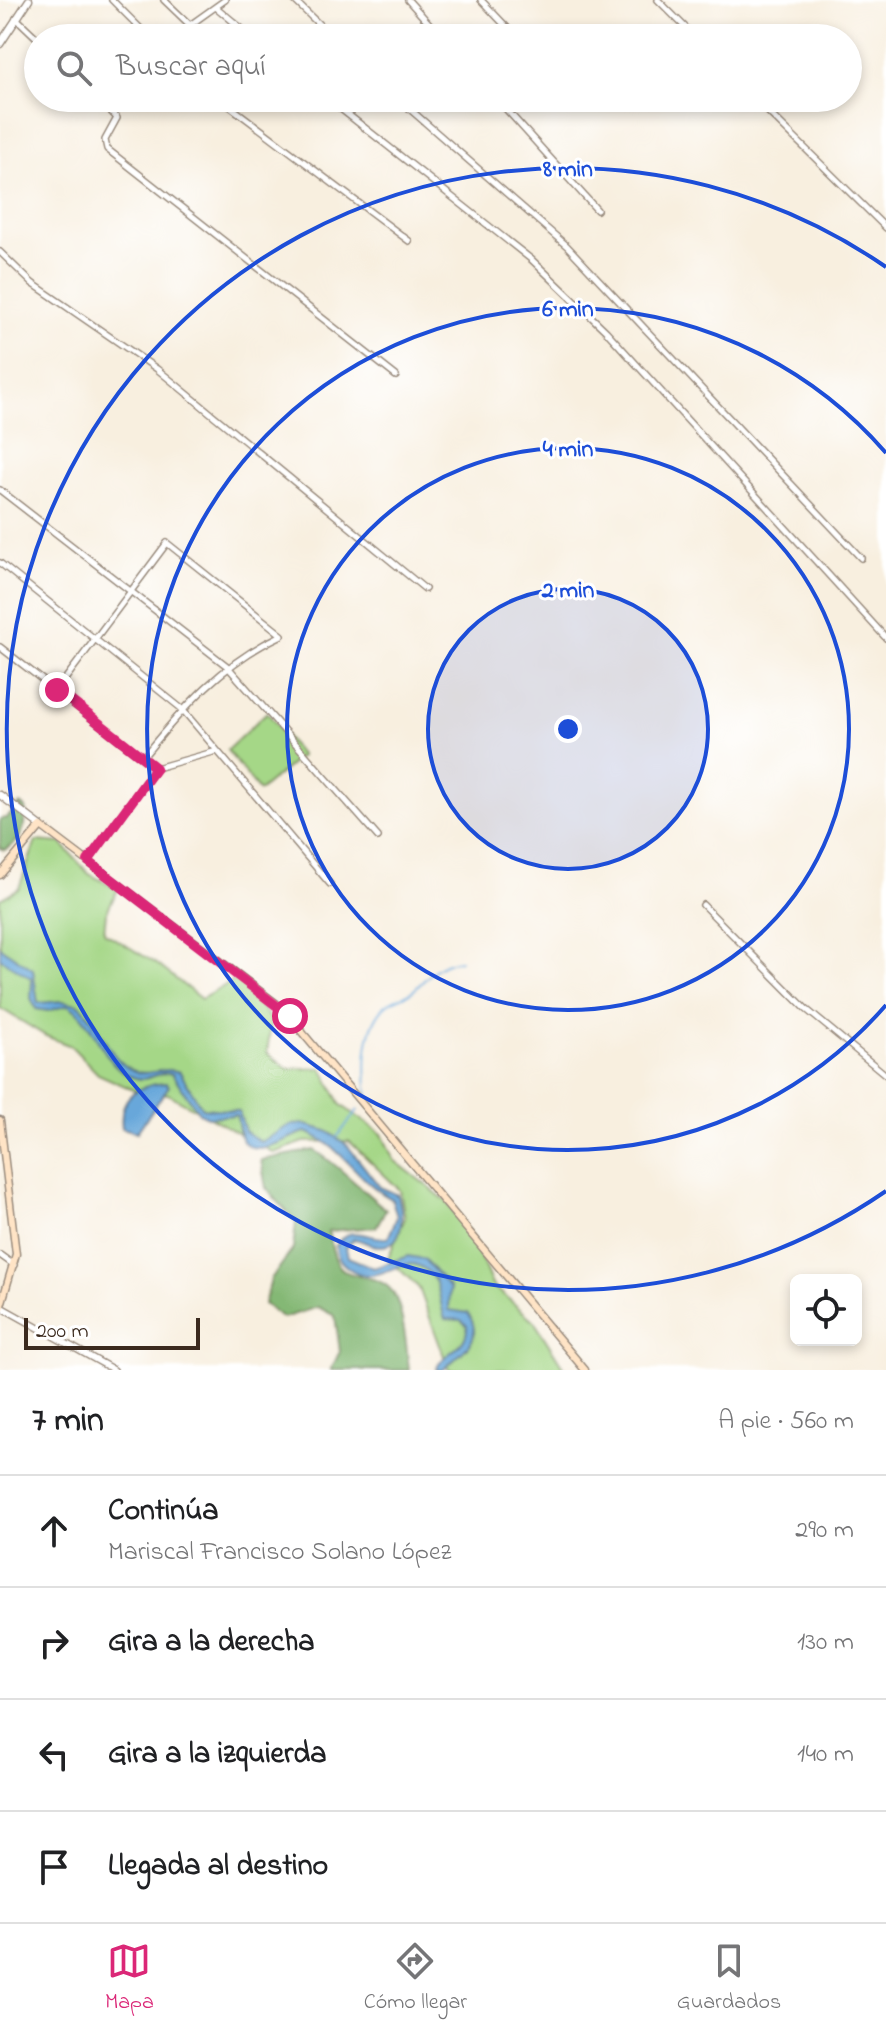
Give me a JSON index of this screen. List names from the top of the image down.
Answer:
{
  "scale_bar": "200 m",
  "page": {
    "search": "Buscar aquí",
    "scale": "200 m",
    "heading": ["7 min", "A pie · 560 m"],
    "list": [
      ["Continúa", "Mariscal Francisco Solano López", "290 m"],
      ["Gira a la derecha", "130 m"],
      ["Gira a la izquierda", "140 m"],
      "Llegada al destino"
    ],
    "nav": ["Mapa", "Cómo llegar", "Guardados"]
  },
  "rings": [
    "8 min",
    "6 min",
    "4 min",
    "2 min"
  ]
}
